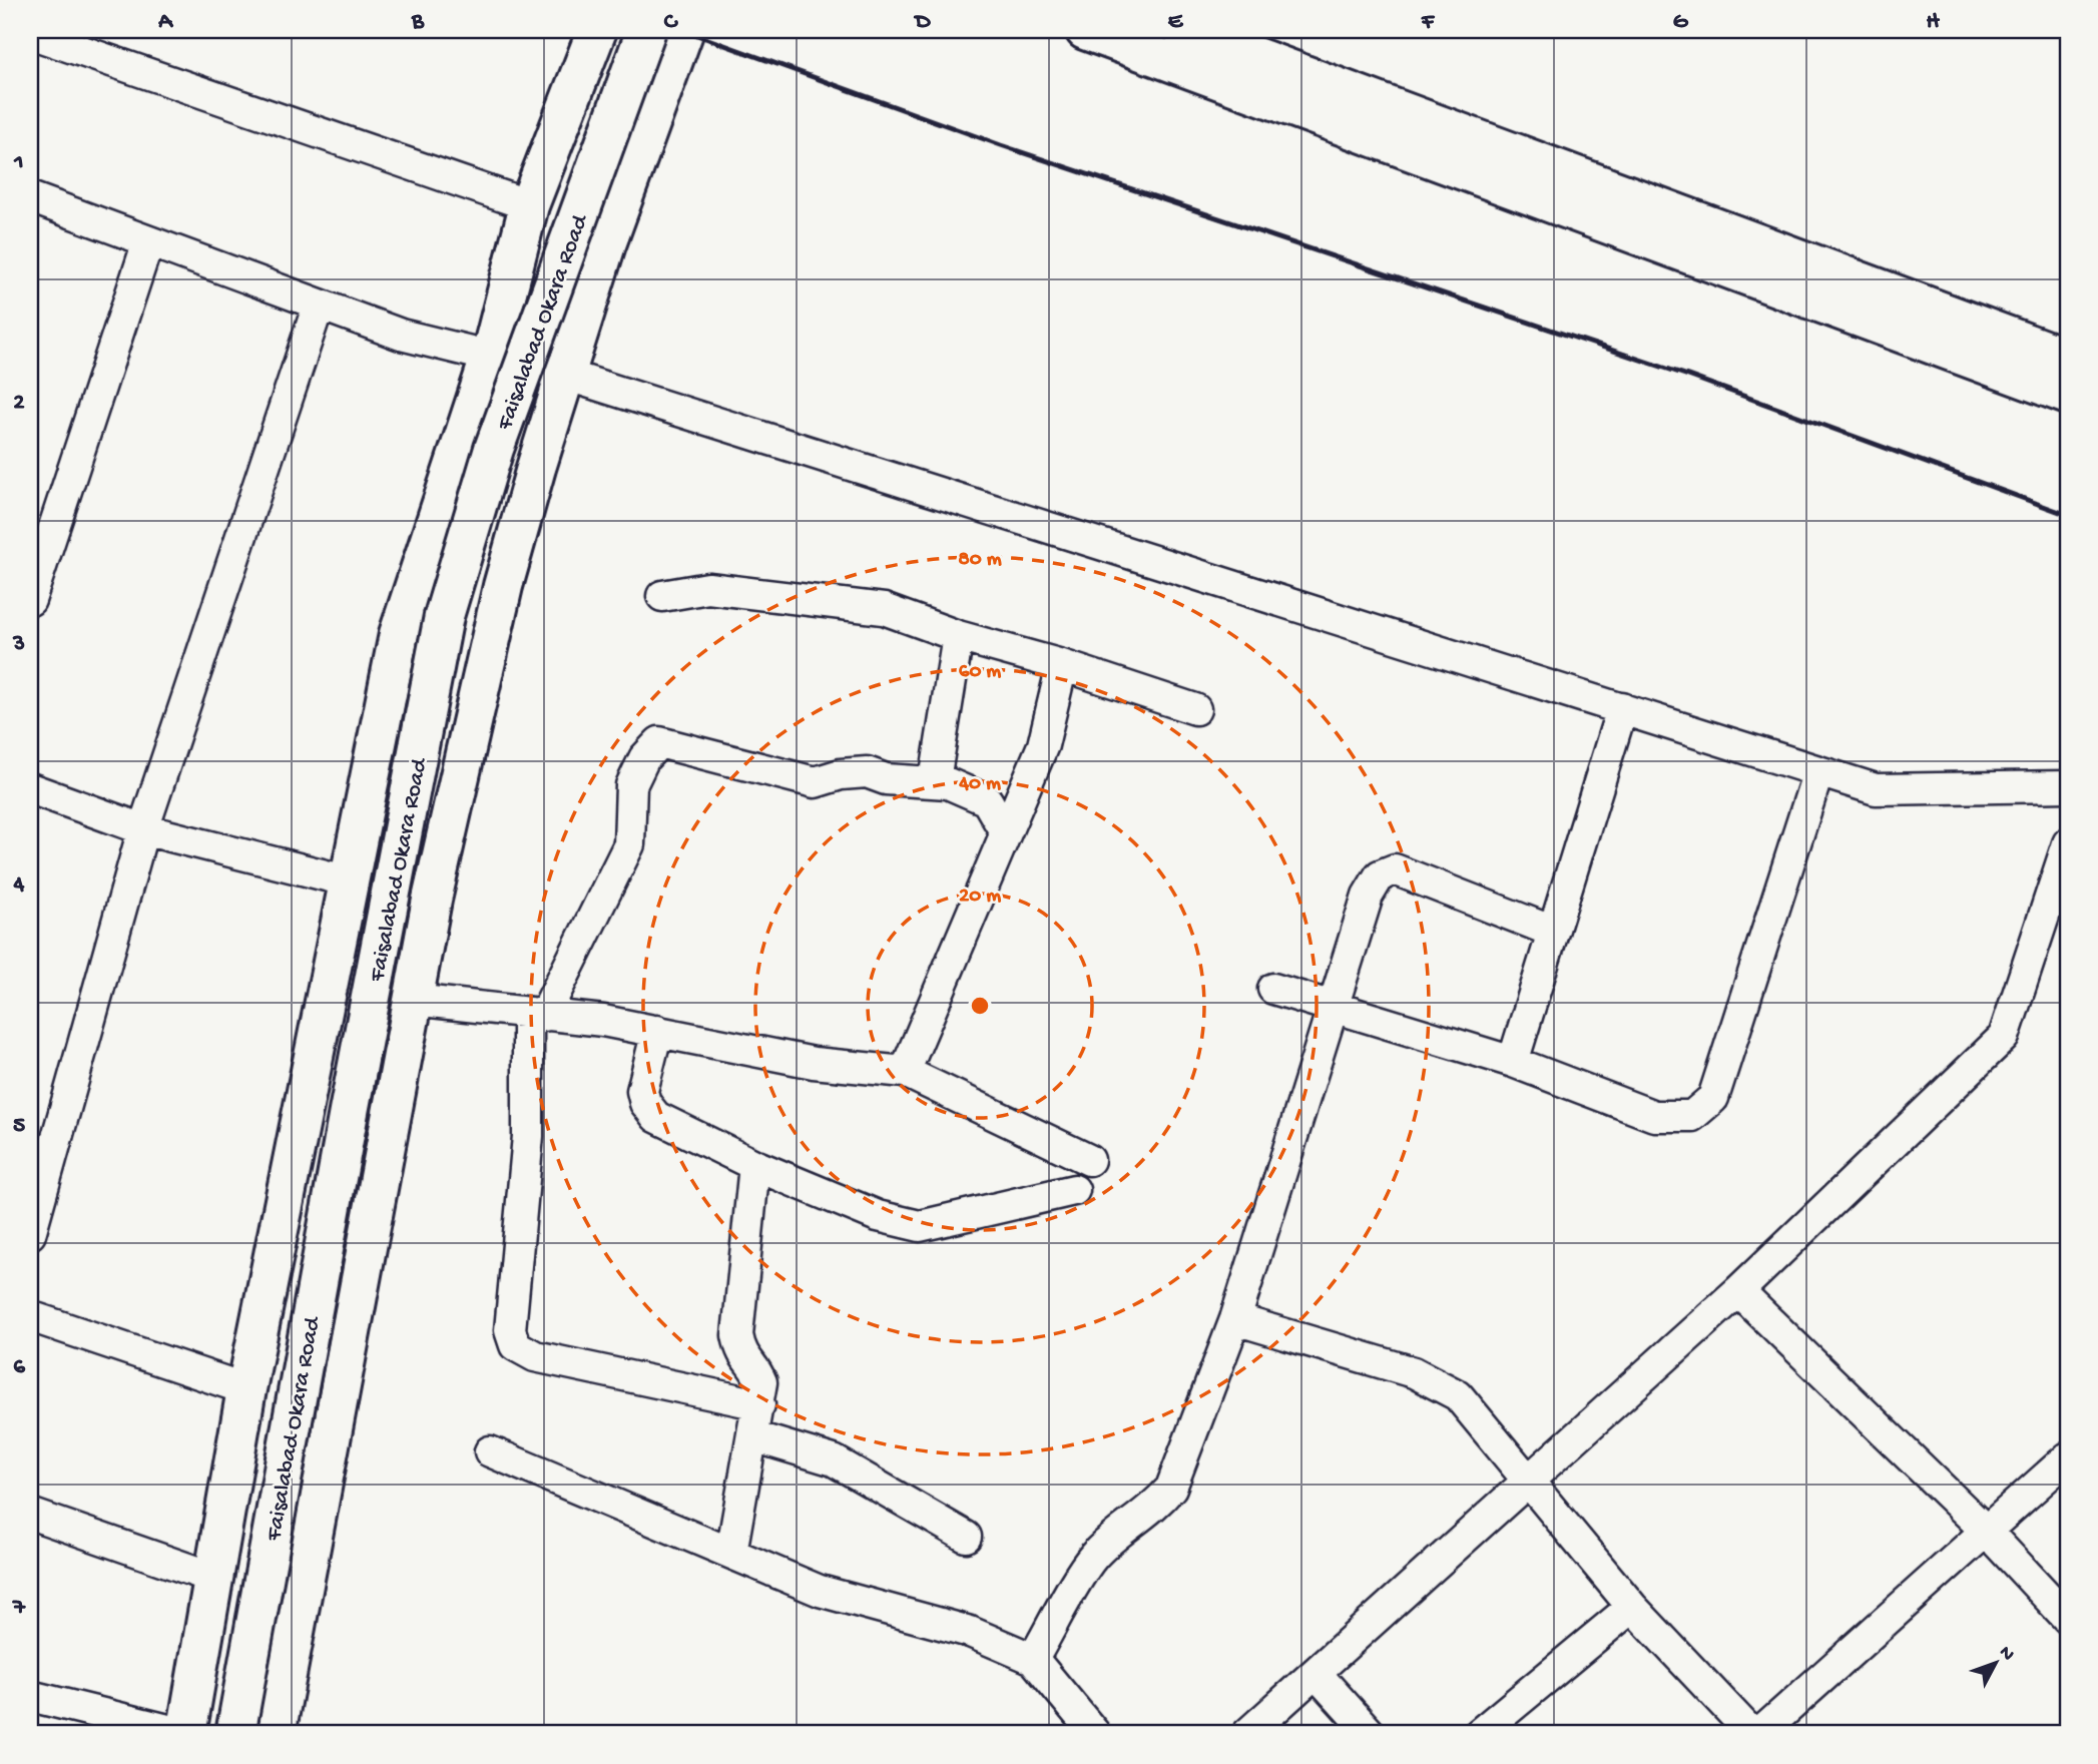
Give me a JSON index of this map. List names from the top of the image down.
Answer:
{
  "streets": {
    "main road": ["Faisalabad Okara Road"]
  },
  "north": "top right",
  "grid": {
    "columns": [
      "A",
      "B",
      "C",
      "D",
      "E",
      "F",
      "G",
      "H"
    ],
    "rows": [
      "1",
      "2",
      "3",
      "4",
      "5",
      "6",
      "7"
    ]
  },
  "rings": [
    "80 m",
    "60 m",
    "40 m",
    "20 m"
  ]
}
